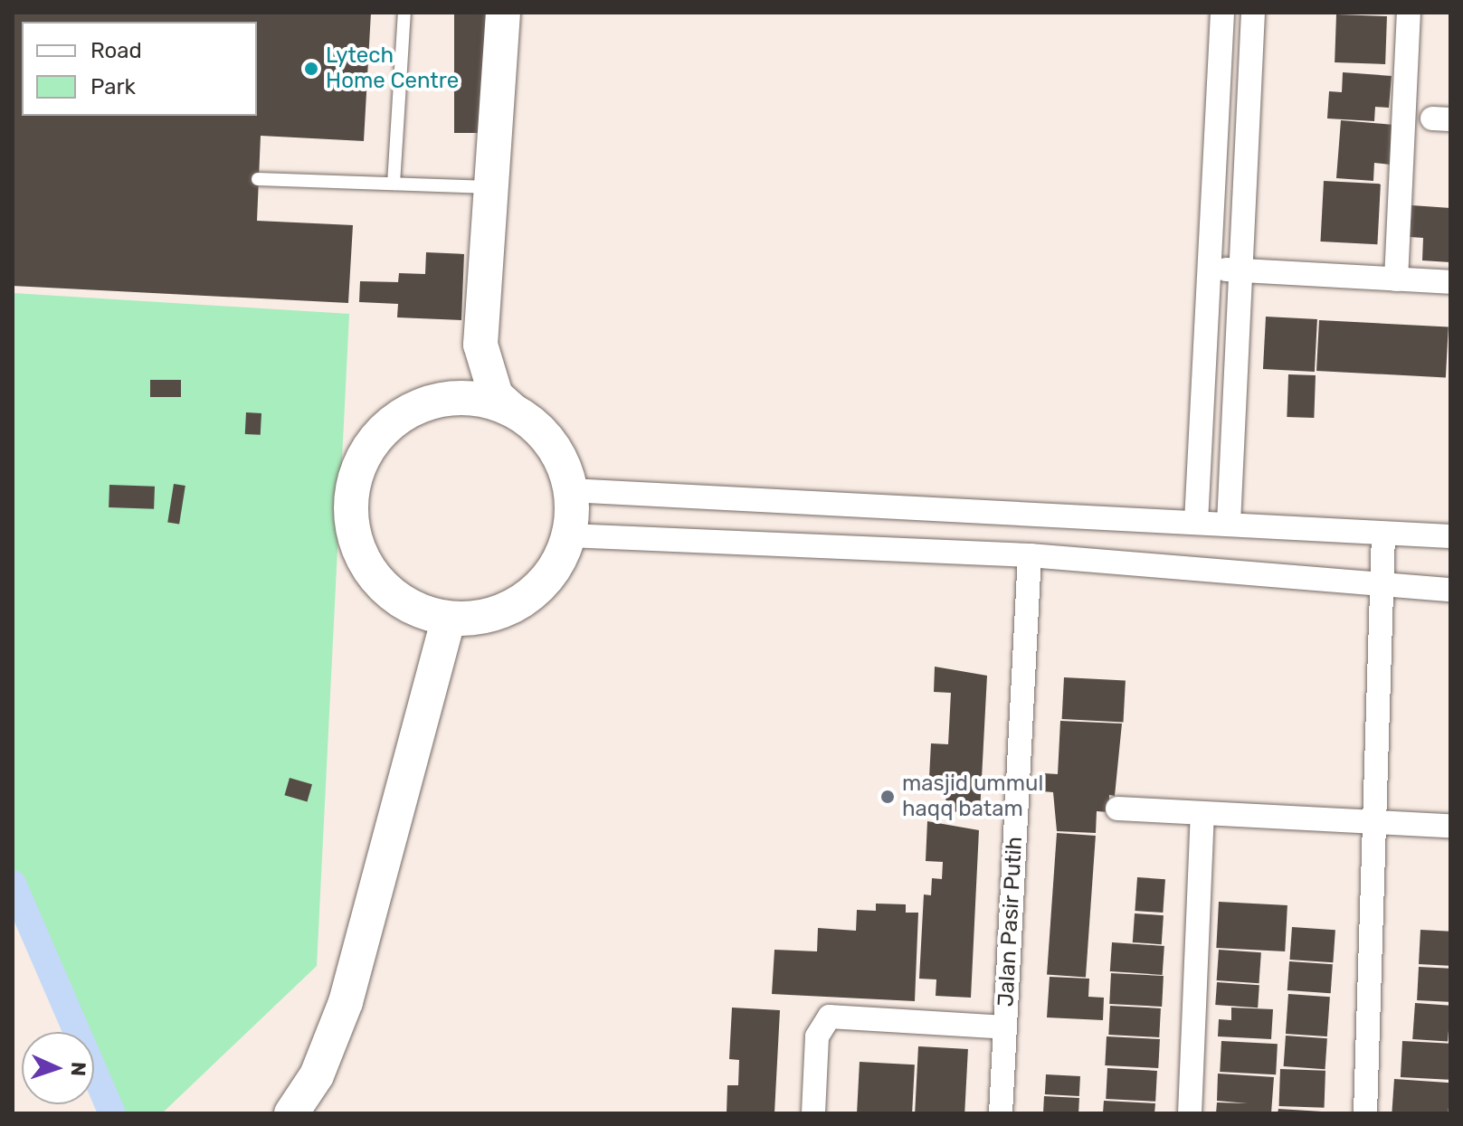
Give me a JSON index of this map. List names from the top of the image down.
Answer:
{
  "streets": {
    "street": ["Jalan Pasir Putih"]
  },
  "places": ["Lytech Home Centre", "masjid ummul haqq batam"],
  "legend": ["Road", "Park"],
  "north": "right"
}
